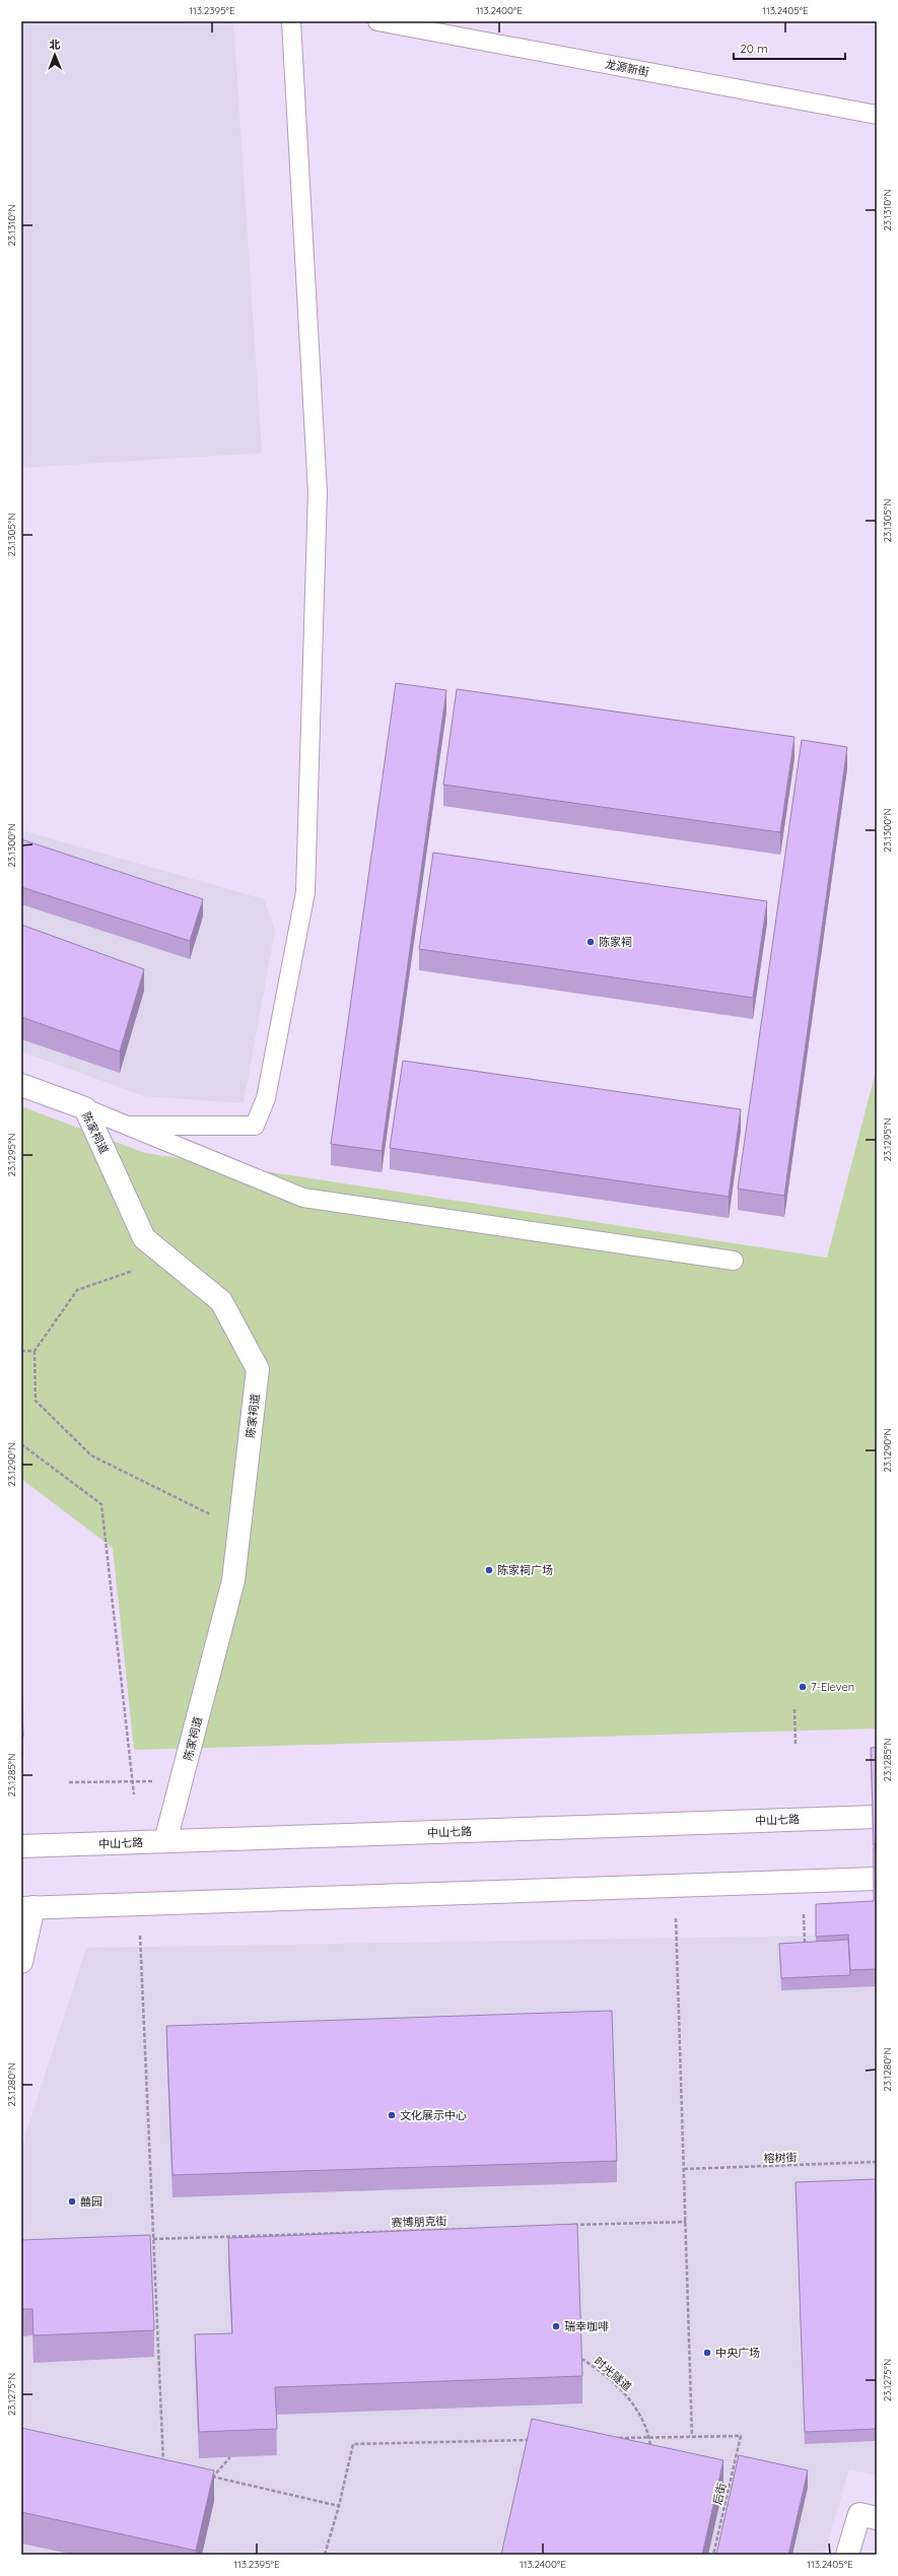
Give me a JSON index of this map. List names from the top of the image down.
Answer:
{
  "streets": {
    "main road": ["陈家祠道", "中山七路"],
    "lane": ["龙源新街"],
    "path": [
      "榕树街",
      "赛博朋克街",
      "时光隧道",
      "后街"
    ]
  },
  "crossings": [
    ["陈家祠道", "中山七路"]
  ],
  "places": [
    "陈家祠",
    "陈家祠广场",
    "7-Eleven",
    "文化展示中心",
    "囍园",
    "瑞幸咖啡",
    "中央广场"
  ],
  "scale_bar": "20 m",
  "north": "top",
  "coordinates": [
    "113.2395°E",
    "113.2400°E",
    "113.2405°E",
    "23.1310°N",
    "23.1305°N",
    "23.1300°N",
    "23.1295°N",
    "23.1290°N",
    "23.1285°N",
    "23.1280°N",
    "23.1275°N"
  ]
}
